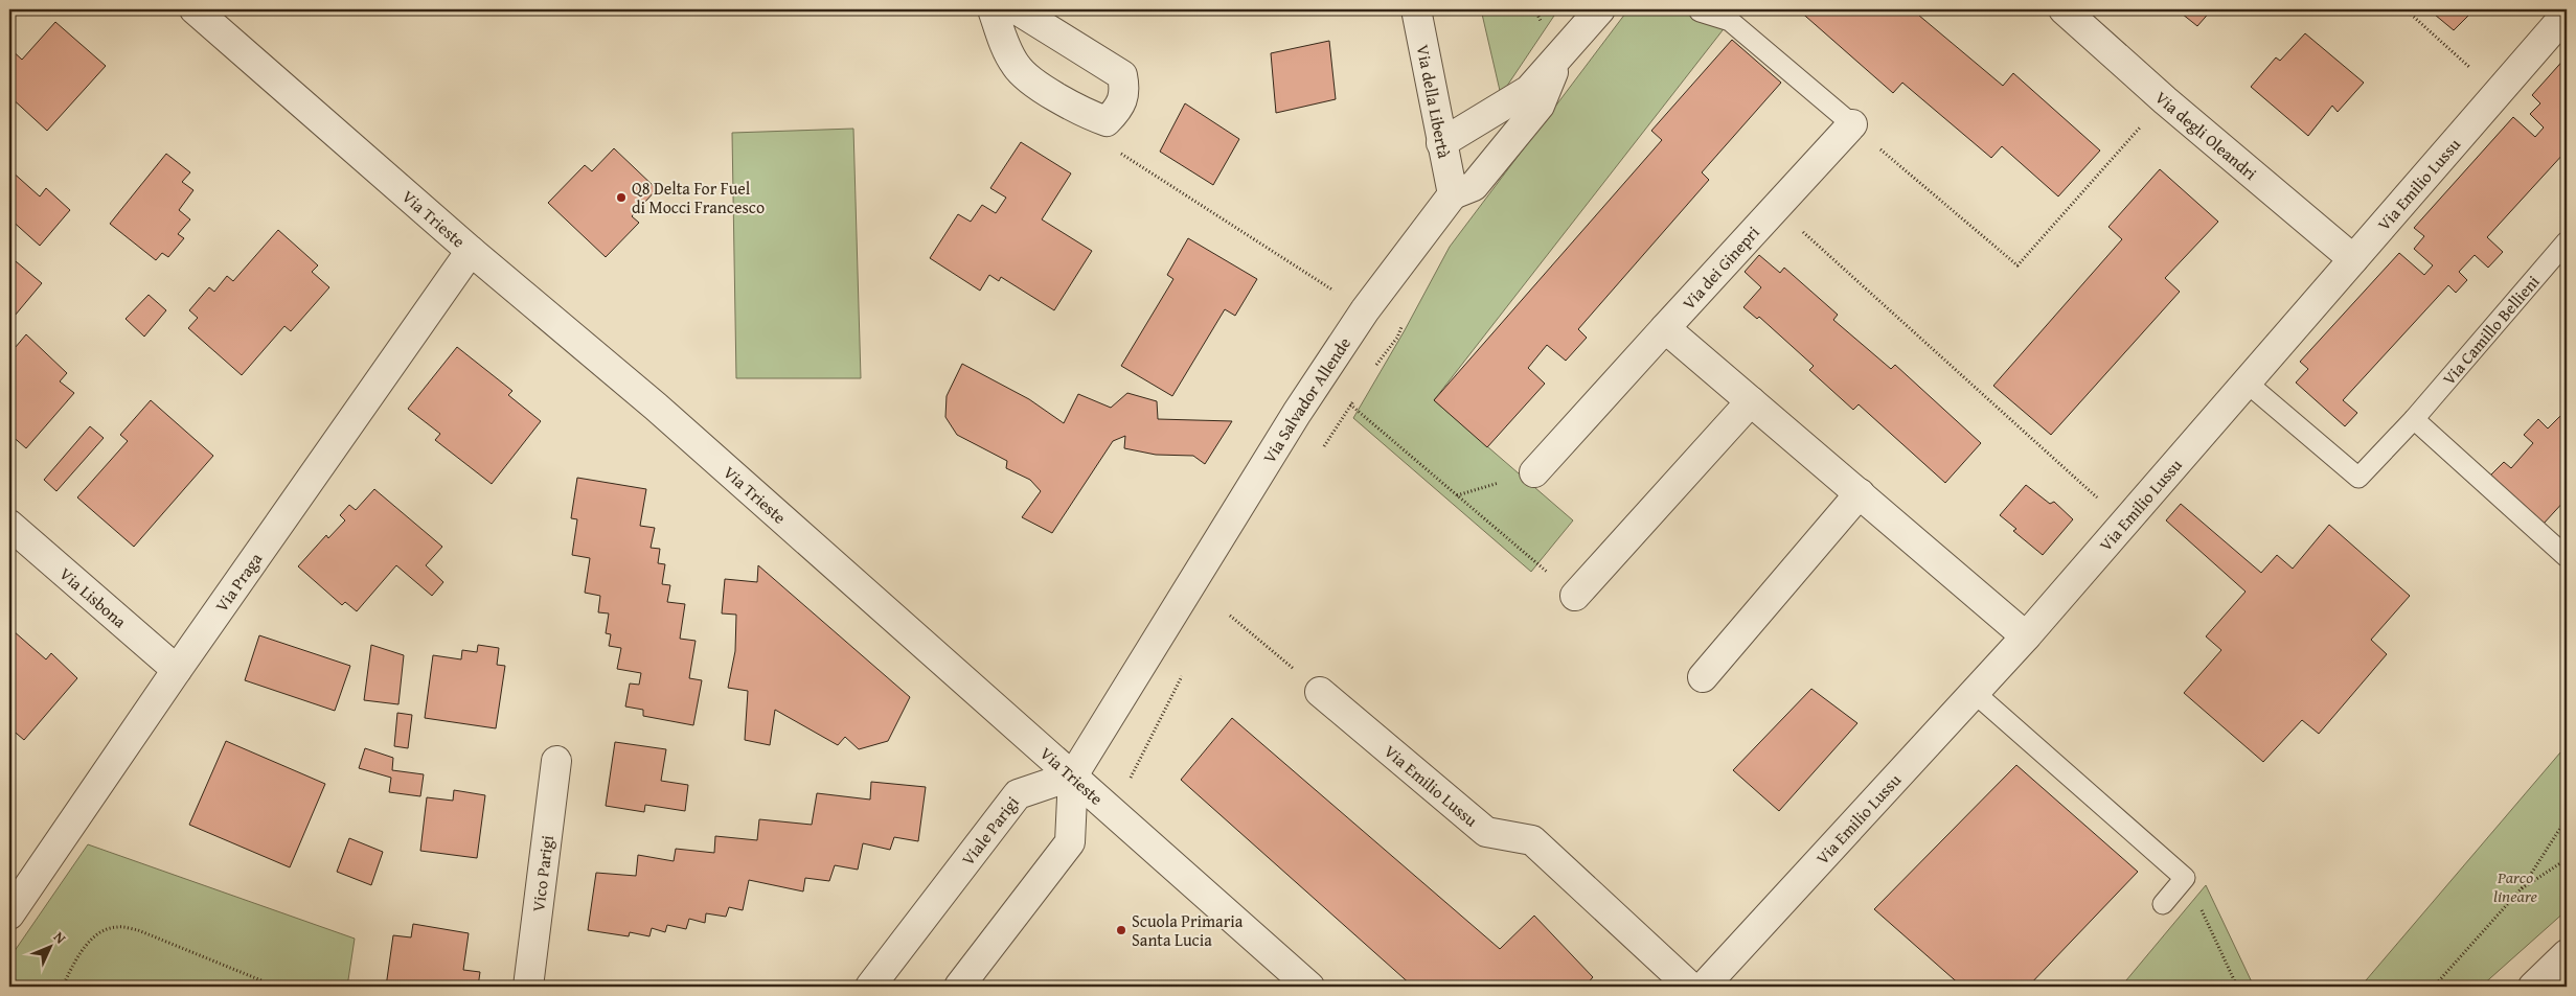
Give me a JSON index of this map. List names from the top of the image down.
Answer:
{
  "streets": {
    "street": [
      "Via della Libertà",
      "Via degli Oleandri",
      "Via Emilio Lussu",
      "Via Trieste",
      "Via dei Ginepri",
      "Via Salvador Allende",
      "Via Praga",
      "Via Lisbona",
      "Viale Parigi",
      "Vico Parigi"
    ],
    "lane": ["Via Camillo Bellieni"]
  },
  "crossings": [
    ["Via della Libertà", "Via Salvador Allende"],
    ["Via degli Oleandri", "Via Emilio Lussu"],
    ["Via Emilio Lussu", "Via Camillo Bellieni"],
    ["Via Trieste", "Via Salvador Allende"],
    ["Via Trieste", "Via Praga"],
    ["Via Trieste", "Viale Parigi"],
    ["Via Salvador Allende", "Viale Parigi"],
    ["Via Praga", "Via Lisbona"]
  ],
  "parks": ["Parco lineare"],
  "places": ["Q8 Delta For Fuel di Mocci Francesco", "Scuola Primaria Santa Lucia"],
  "north": "top right"
}
